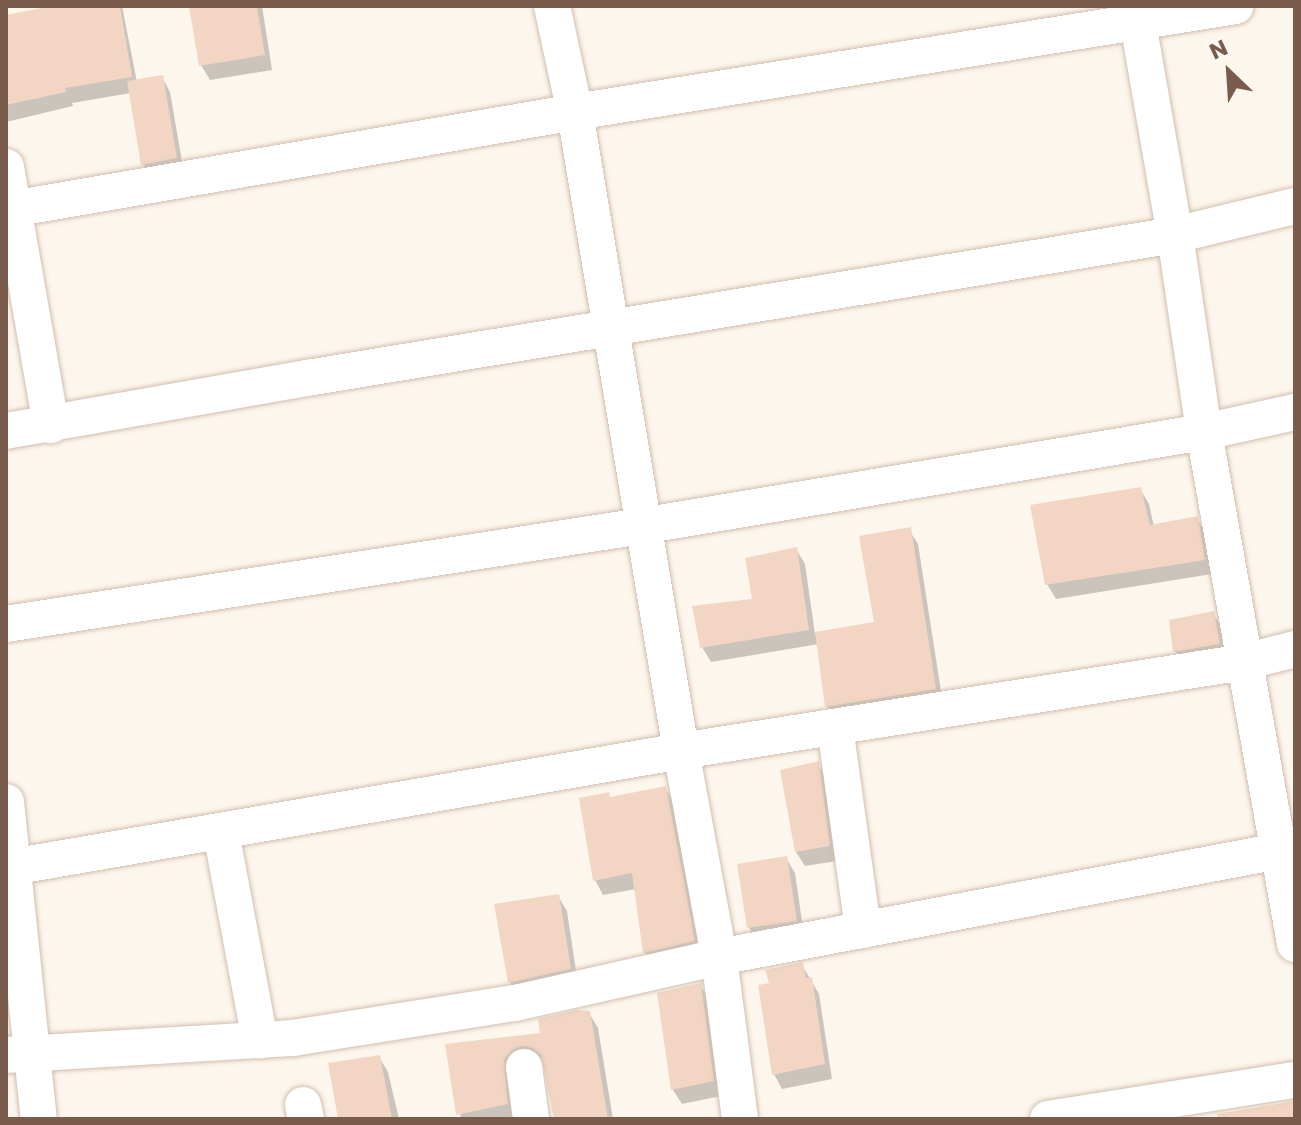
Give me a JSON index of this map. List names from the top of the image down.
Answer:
{
  "north": "top left"
}
